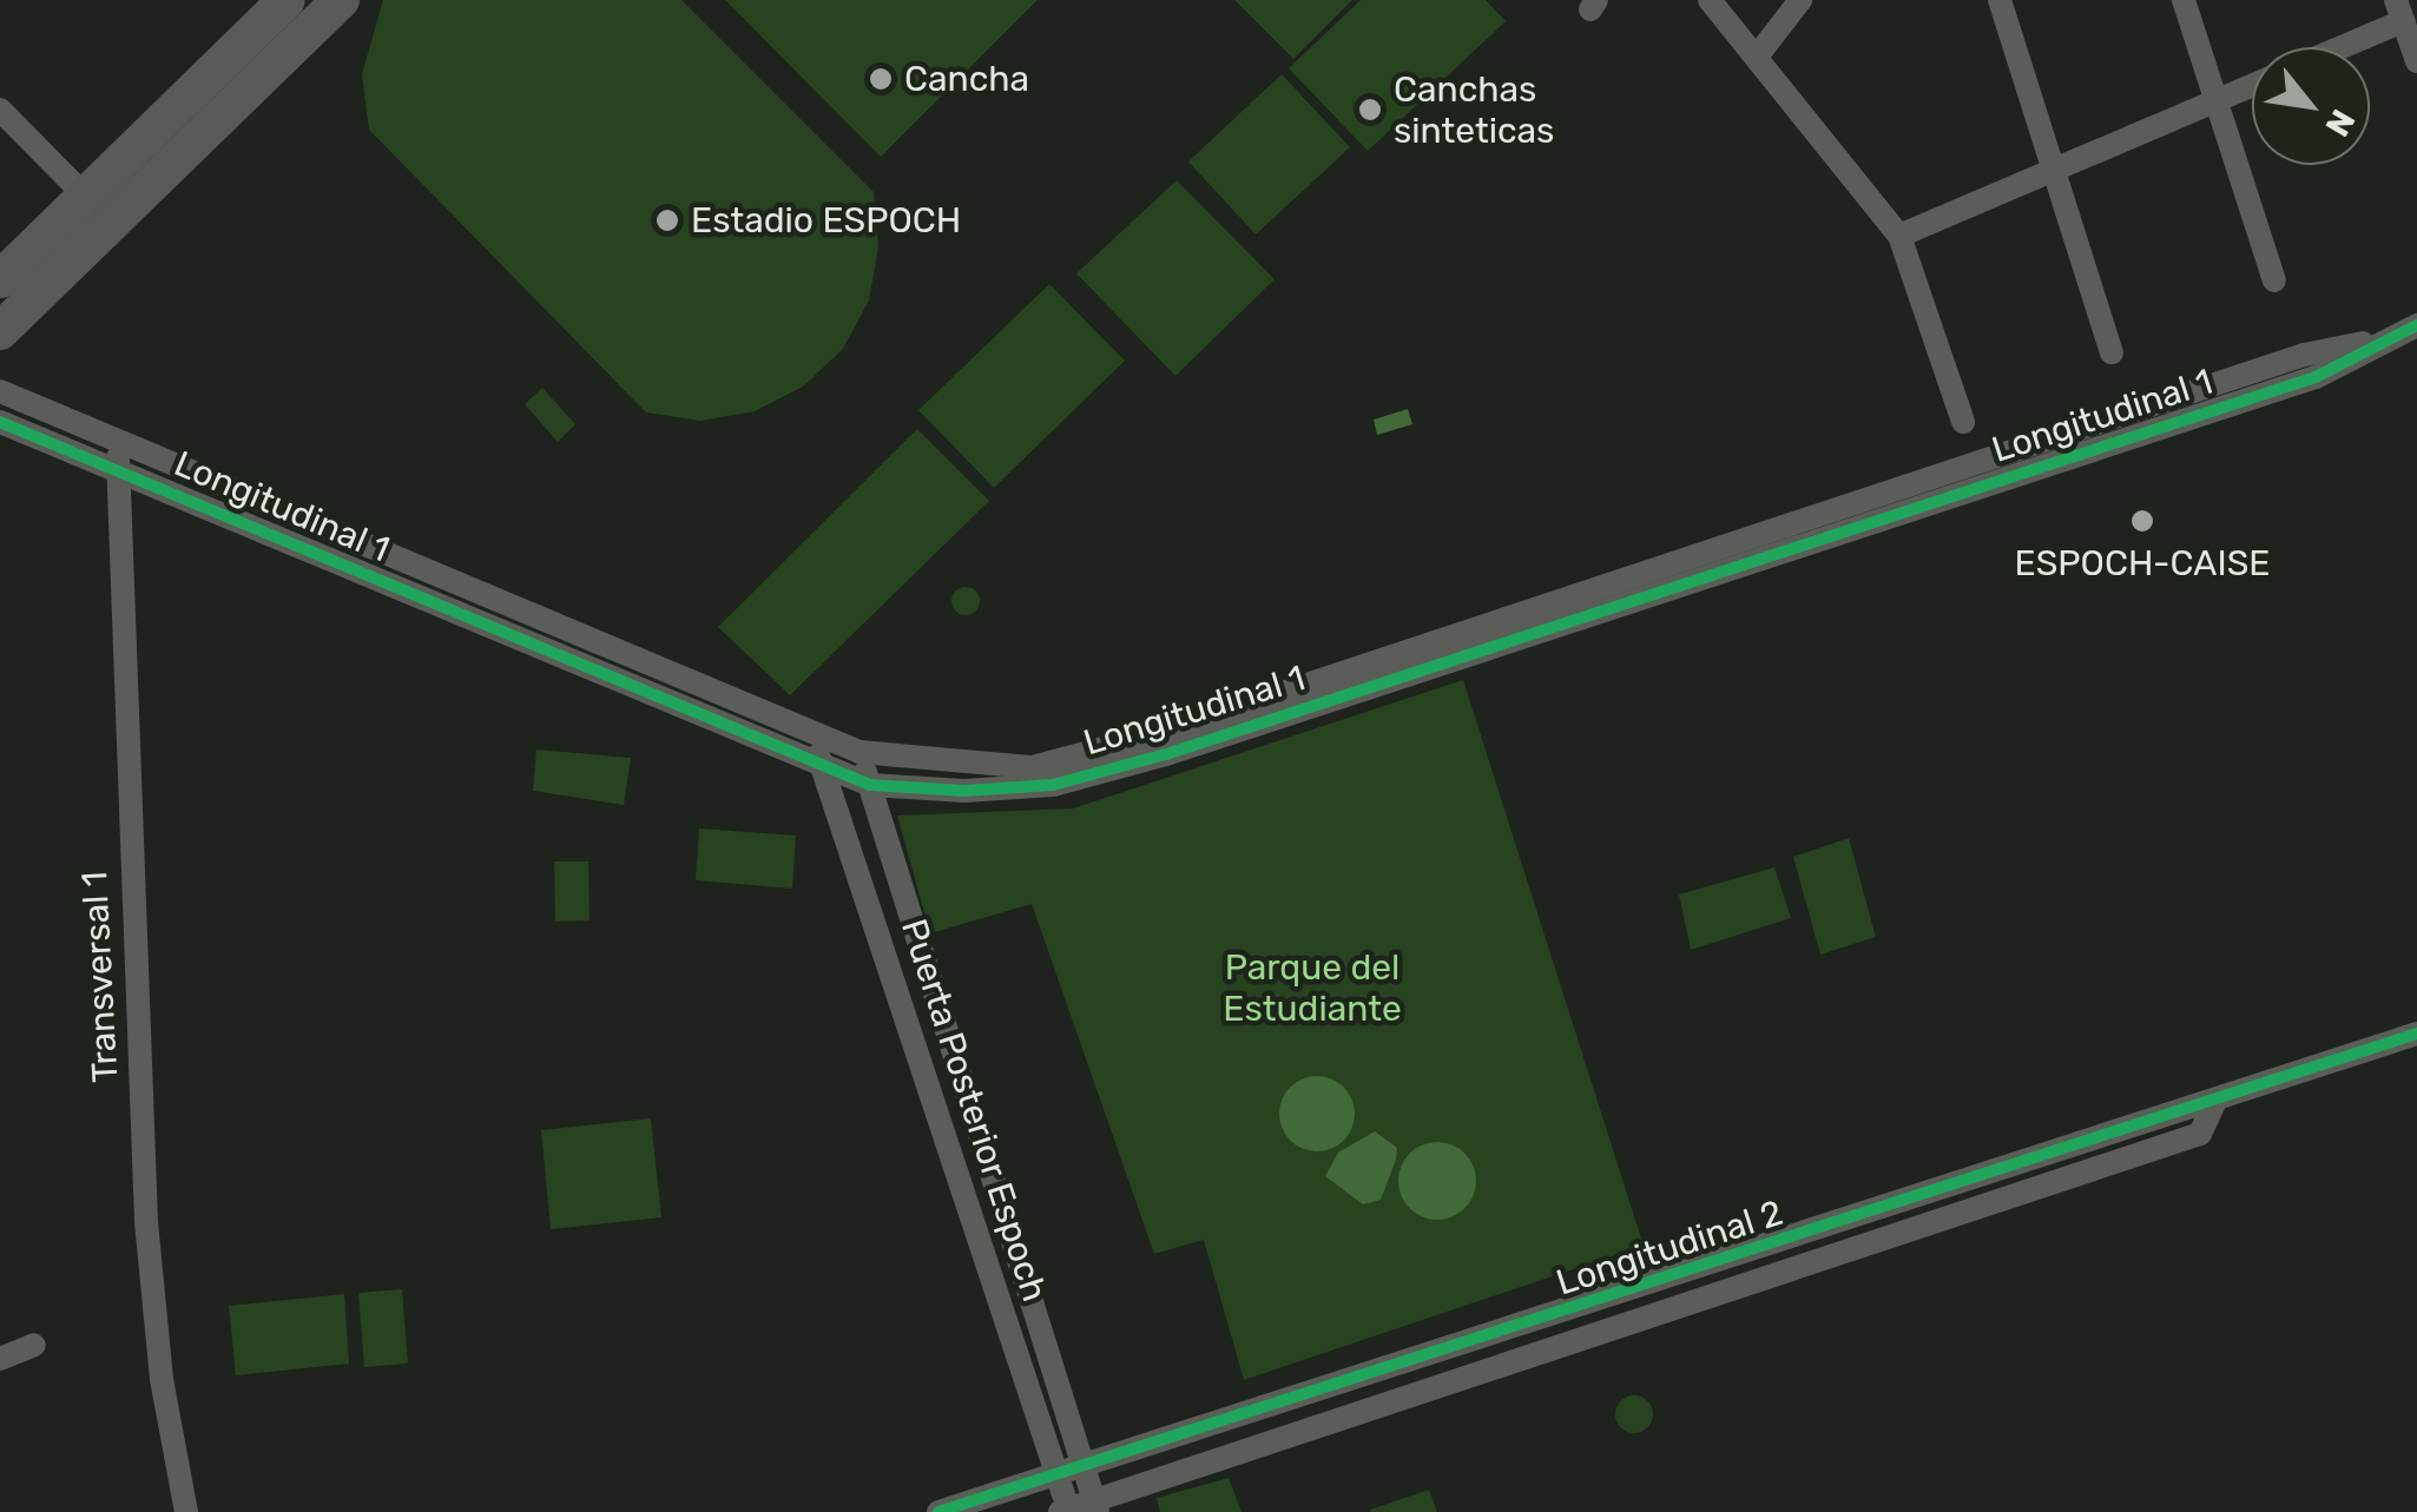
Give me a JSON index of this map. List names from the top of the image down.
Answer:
{
  "streets": {
    "street": [
      "Longitudinal 1",
      "Transversal 1",
      "Puerta Posterior Espoch",
      "Longitudinal 2"
    ]
  },
  "crossings": [
    ["Longitudinal 1", "Transversal 1"],
    ["Longitudinal 1", "Puerta Posterior Espoch"],
    ["Puerta Posterior Espoch", "Longitudinal 2"]
  ],
  "parks": ["Parque del Estudiante"],
  "places": [
    "Cancha",
    "Canchas sinteticas",
    "Estadio ESPOCH",
    "ESPOCH-CAISE"
  ],
  "north": "bottom right"
}
